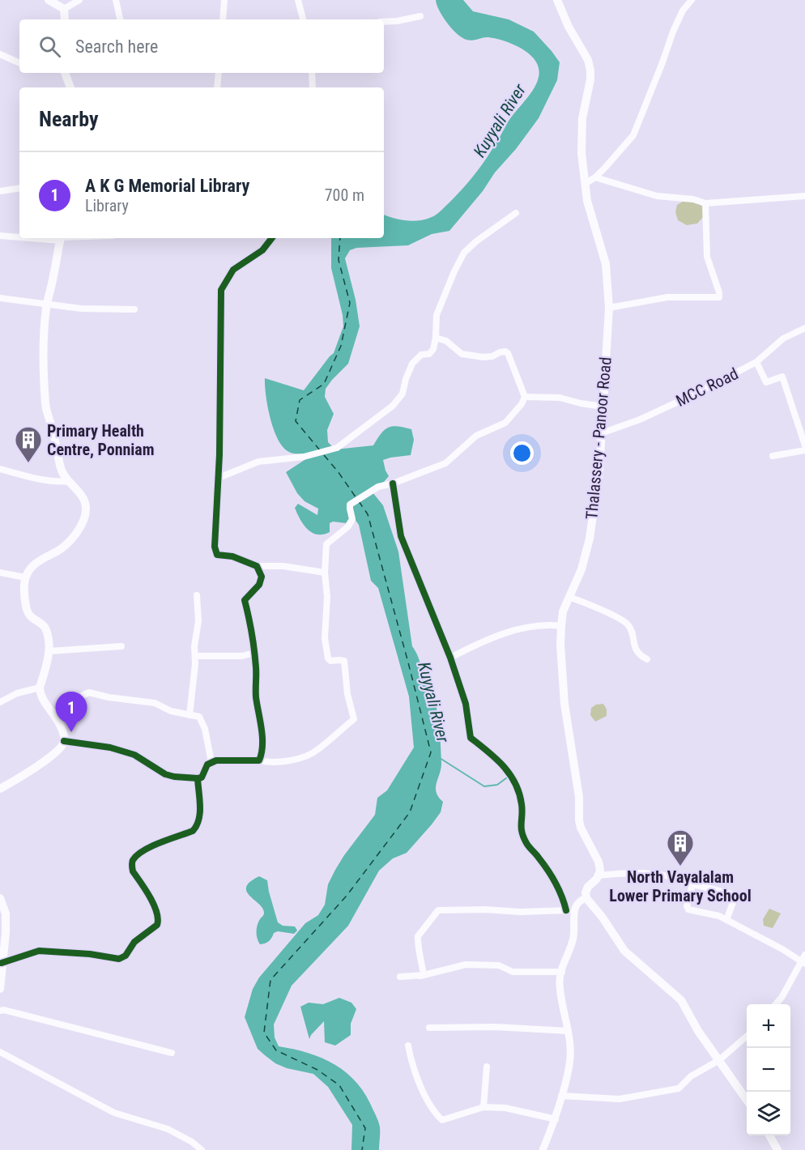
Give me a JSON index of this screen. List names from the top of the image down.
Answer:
{
  "streets": {
    "main road": ["Thalassery - Panoor Road"],
    "street": ["MCC Road"]
  },
  "crossings": [
    ["MCC Road", "Thalassery - Panoor Road"]
  ],
  "water": ["Kuyyali River"],
  "places": {
    "building": ["Primary Health Centre, Ponniam", "North Vayalalam Lower Primary School"]
  },
  "page": {
    "search": "Search here",
    "heading": "Nearby",
    "list": [
      {
        "mark": "1",
        "name": "A K G Memorial Library",
        "note": "Library",
        "value": "700 m"
      }
    ],
    "pins": "1",
    "map_buttons": ["+", "−"]
  }
}
